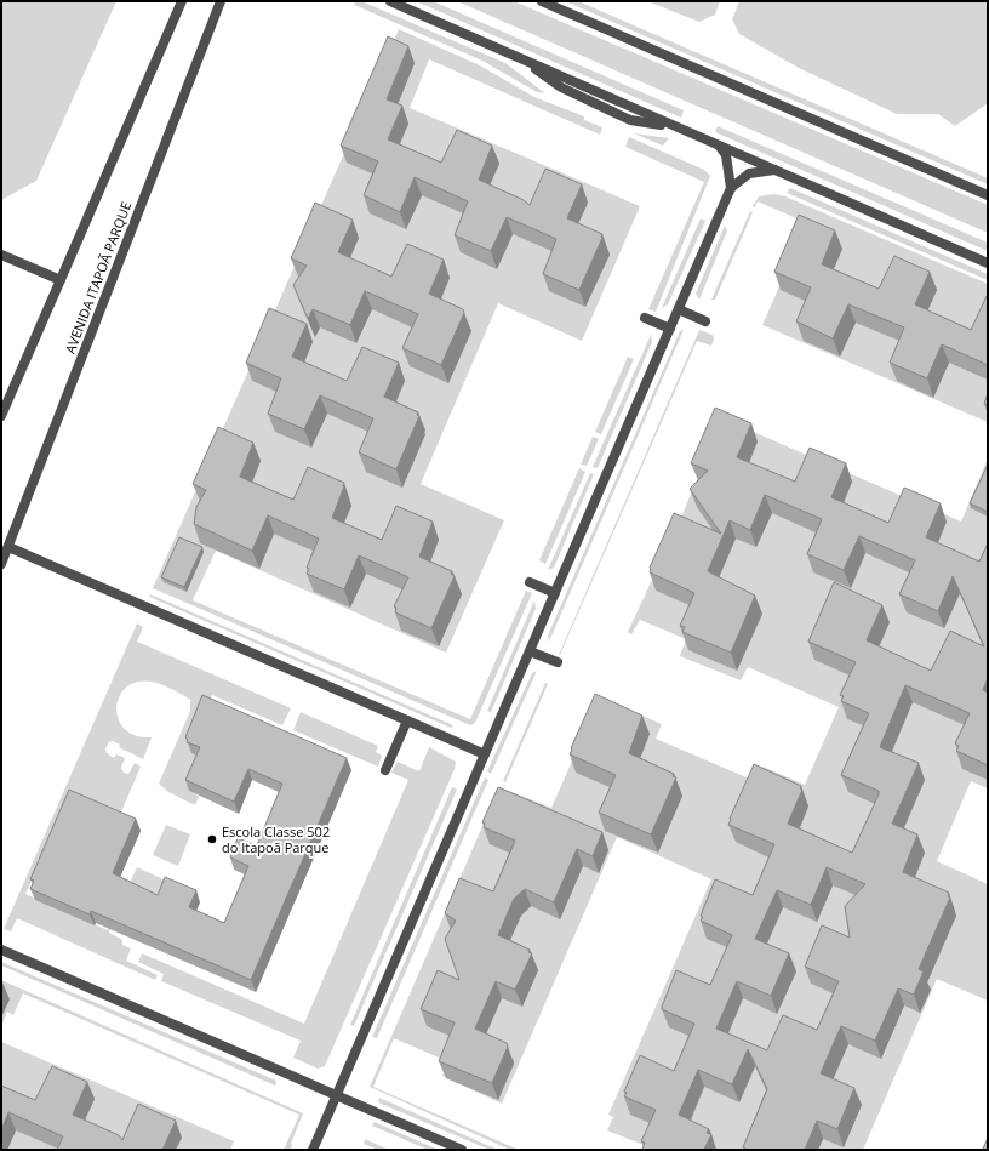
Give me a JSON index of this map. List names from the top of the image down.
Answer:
{
  "streets": {
    "street": ["AVENIDA ITAPOÃ PARQUE"]
  },
  "places": ["Escola Classe 502 do Itapoã Parque"]
}
